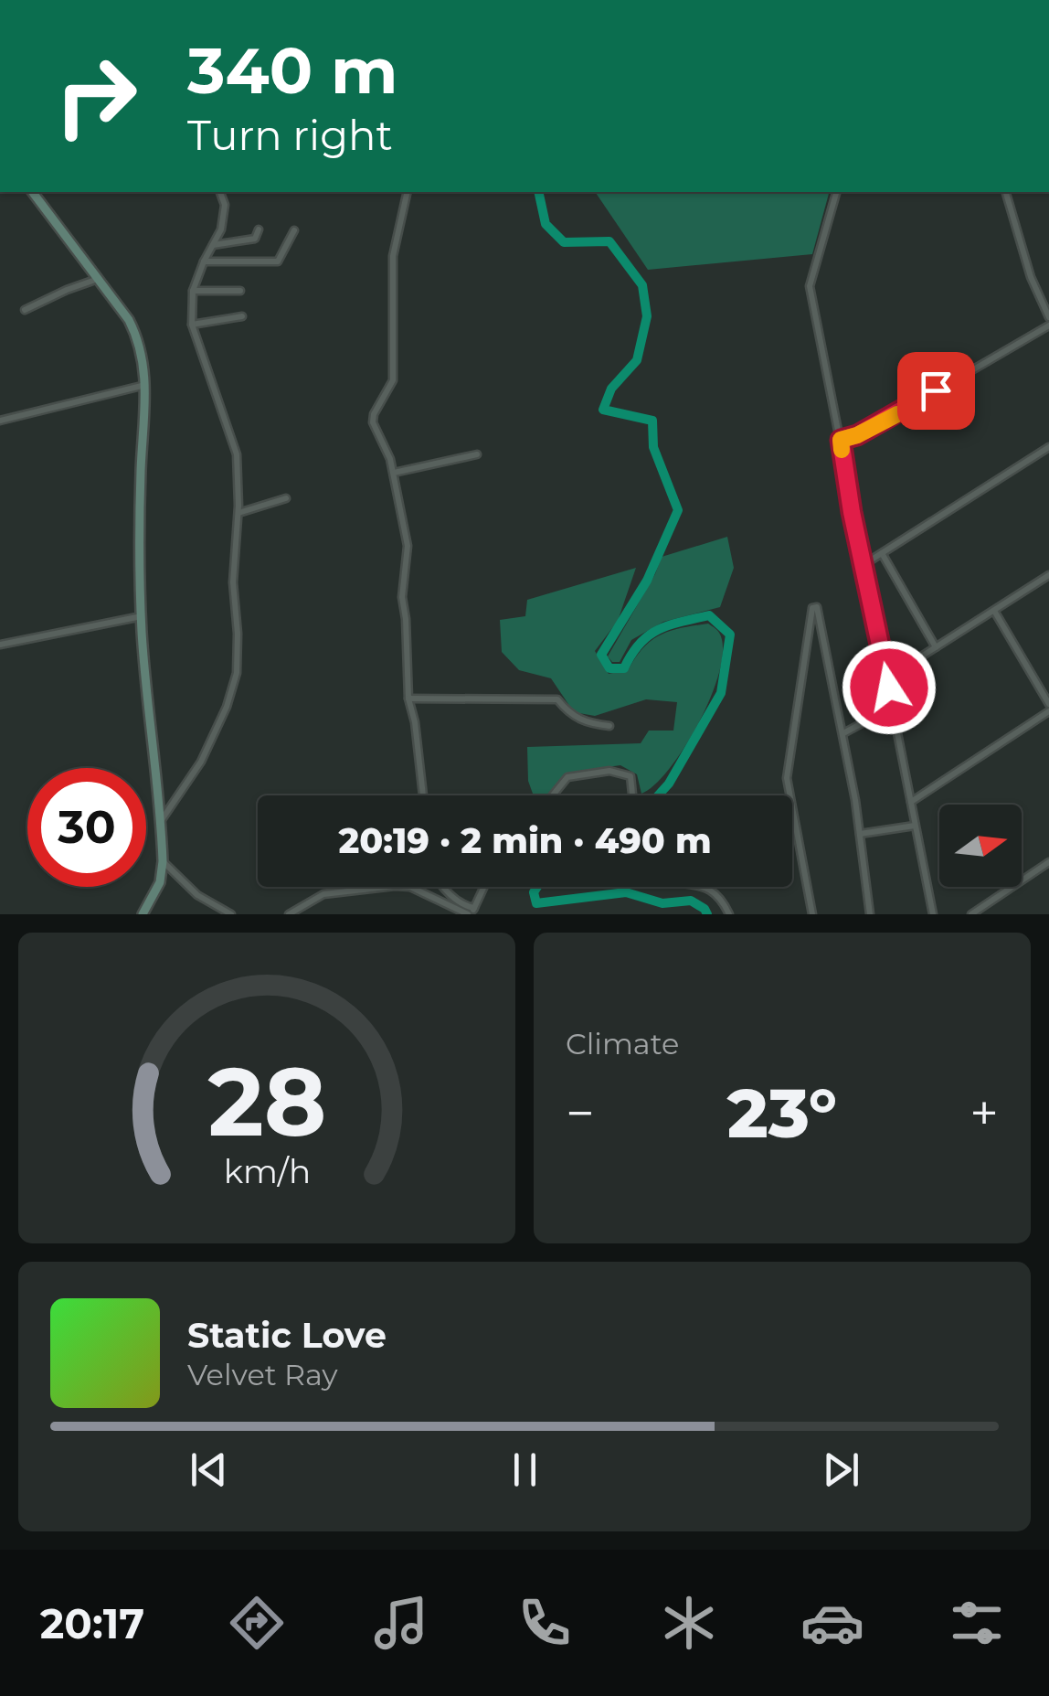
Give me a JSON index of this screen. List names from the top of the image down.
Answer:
{
  "north": "right",
  "page": {
    "turn": ["340 m", "Turn right"],
    "limit": "30",
    "trip": "20:19 · 2 min · 490 m",
    "tile": "Climate",
    "heat": ["−", "23°", "+"],
    "song": ["Static Love", "Velvet Ray"],
    "tabs": "20:17",
    "gauge": ["28", "km/h"]
  }
}
